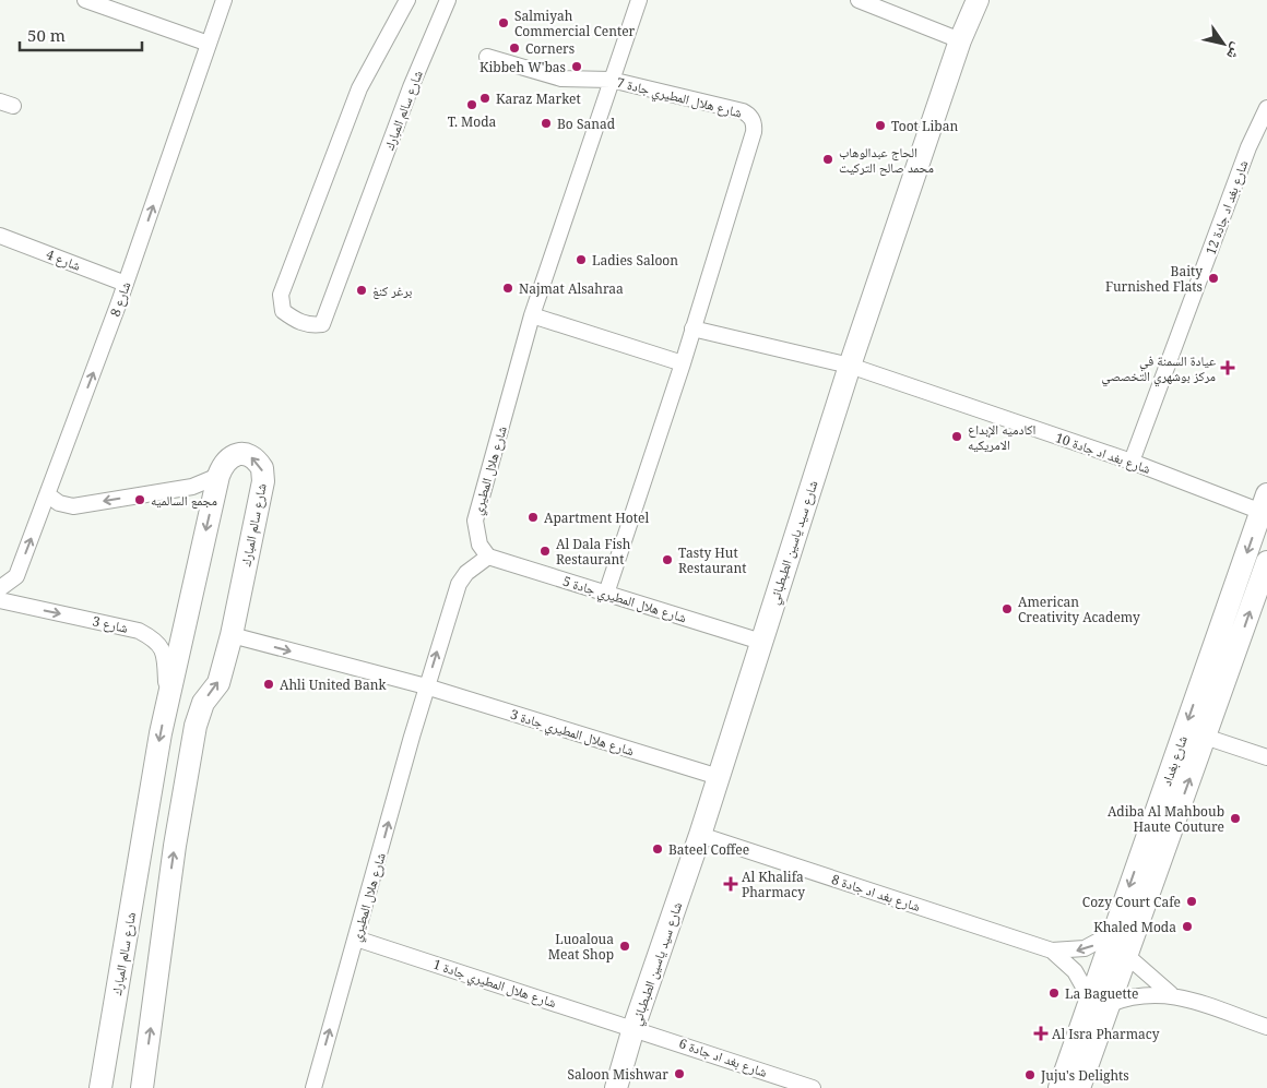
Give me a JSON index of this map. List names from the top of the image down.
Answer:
{
  "streets": {
    "street": [
      "شارع هلال المطيري جادة 7",
      "شارع سالم المبارك",
      "شارع بغد اد جادة 12",
      "شارع 4",
      "شارع 8",
      "شارع بغد اد جادة 10",
      "شارع هلال المطيري",
      "شارع سيد ياسين الطبطبائي",
      "شارع هلال المطيري جادة 5",
      "شارع 3",
      "شارع هلال المطيري جادة 3",
      "شارع بغداد",
      "شارع بغد اد جادة 8",
      "شارع هلال المطيري جادة 1",
      "شارع بغد اد جادة 6"
    ]
  },
  "crossings": [
    ["شارع هلال المطيري جادة 7", "شارع هلال المطيري"],
    ["شارع هلال المطيري جادة 7", "شارع هلال المطيري جادة 5"],
    ["شارع سالم المبارك", "شارع 3"],
    ["شارع سالم المبارك", "شارع هلال المطيري جادة 3"],
    ["شارع بغد اد جادة 12", "شارع بغد اد جادة 10"],
    ["شارع 4", "شارع 8"],
    ["شارع بغد اد جادة 10", "شارع سيد ياسين الطبطبائي"],
    ["شارع بغد اد جادة 10", "شارع بغداد"],
    ["شارع هلال المطيري", "شارع هلال المطيري جادة 5"],
    ["شارع هلال المطيري", "شارع هلال المطيري جادة 3"],
    ["شارع هلال المطيري", "شارع هلال المطيري جادة 1"],
    ["شارع سيد ياسين الطبطبائي", "شارع هلال المطيري جادة 5"],
    ["شارع سيد ياسين الطبطبائي", "شارع هلال المطيري جادة 3"],
    ["شارع سيد ياسين الطبطبائي", "شارع بغد اد جادة 8"],
    ["شارع سيد ياسين الطبطبائي", "شارع هلال المطيري جادة 1"],
    ["شارع سيد ياسين الطبطبائي", "شارع بغد اد جادة 6"],
    ["شارع بغداد", "شارع بغد اد جادة 8"],
    ["شارع هلال المطيري جادة 1", "شارع بغد اد جادة 6"]
  ],
  "one_way": [
    "شارع 8",
    "شارع هلال المطيري",
    "شارع 3",
    "شارع هلال المطيري جادة 3"
  ],
  "places": {
    "other": [
      "Salmiyah Commercial Center",
      "Corners",
      "Kibbeh W'bas",
      "Karaz Market",
      "T. Moda",
      "Bo Sanad",
      "Toot Liban",
      "الحاج عبدالوهاب محمد صالح التركيت",
      "Ladies Saloon",
      "Baity Furnished Flats",
      "Najmat Alsahraa",
      "برغر كنغ",
      "اكادميه الإبداع الامريكيه",
      "مجمع السالميه",
      "Apartment Hotel",
      "Al Dala Fish Restaurant",
      "Tasty Hut Restaurant",
      "American Creativity Academy",
      "Ahli United Bank",
      "Adiba Al Mahboub Haute Couture",
      "Bateel Coffee",
      "Cozy Court Cafe",
      "Khaled Moda",
      "Luoaloua Meat Shop",
      "La Baguette",
      "Saloon Mishwar",
      "Juju's Delights"
    ],
    "health": ["عيادة السمنة في مركز بوشهري التخصصي", "Al Khalifa Pharmacy", "Al Isra Pharmacy"]
  },
  "scale_bar": "50 m",
  "north": "bottom right"
}
